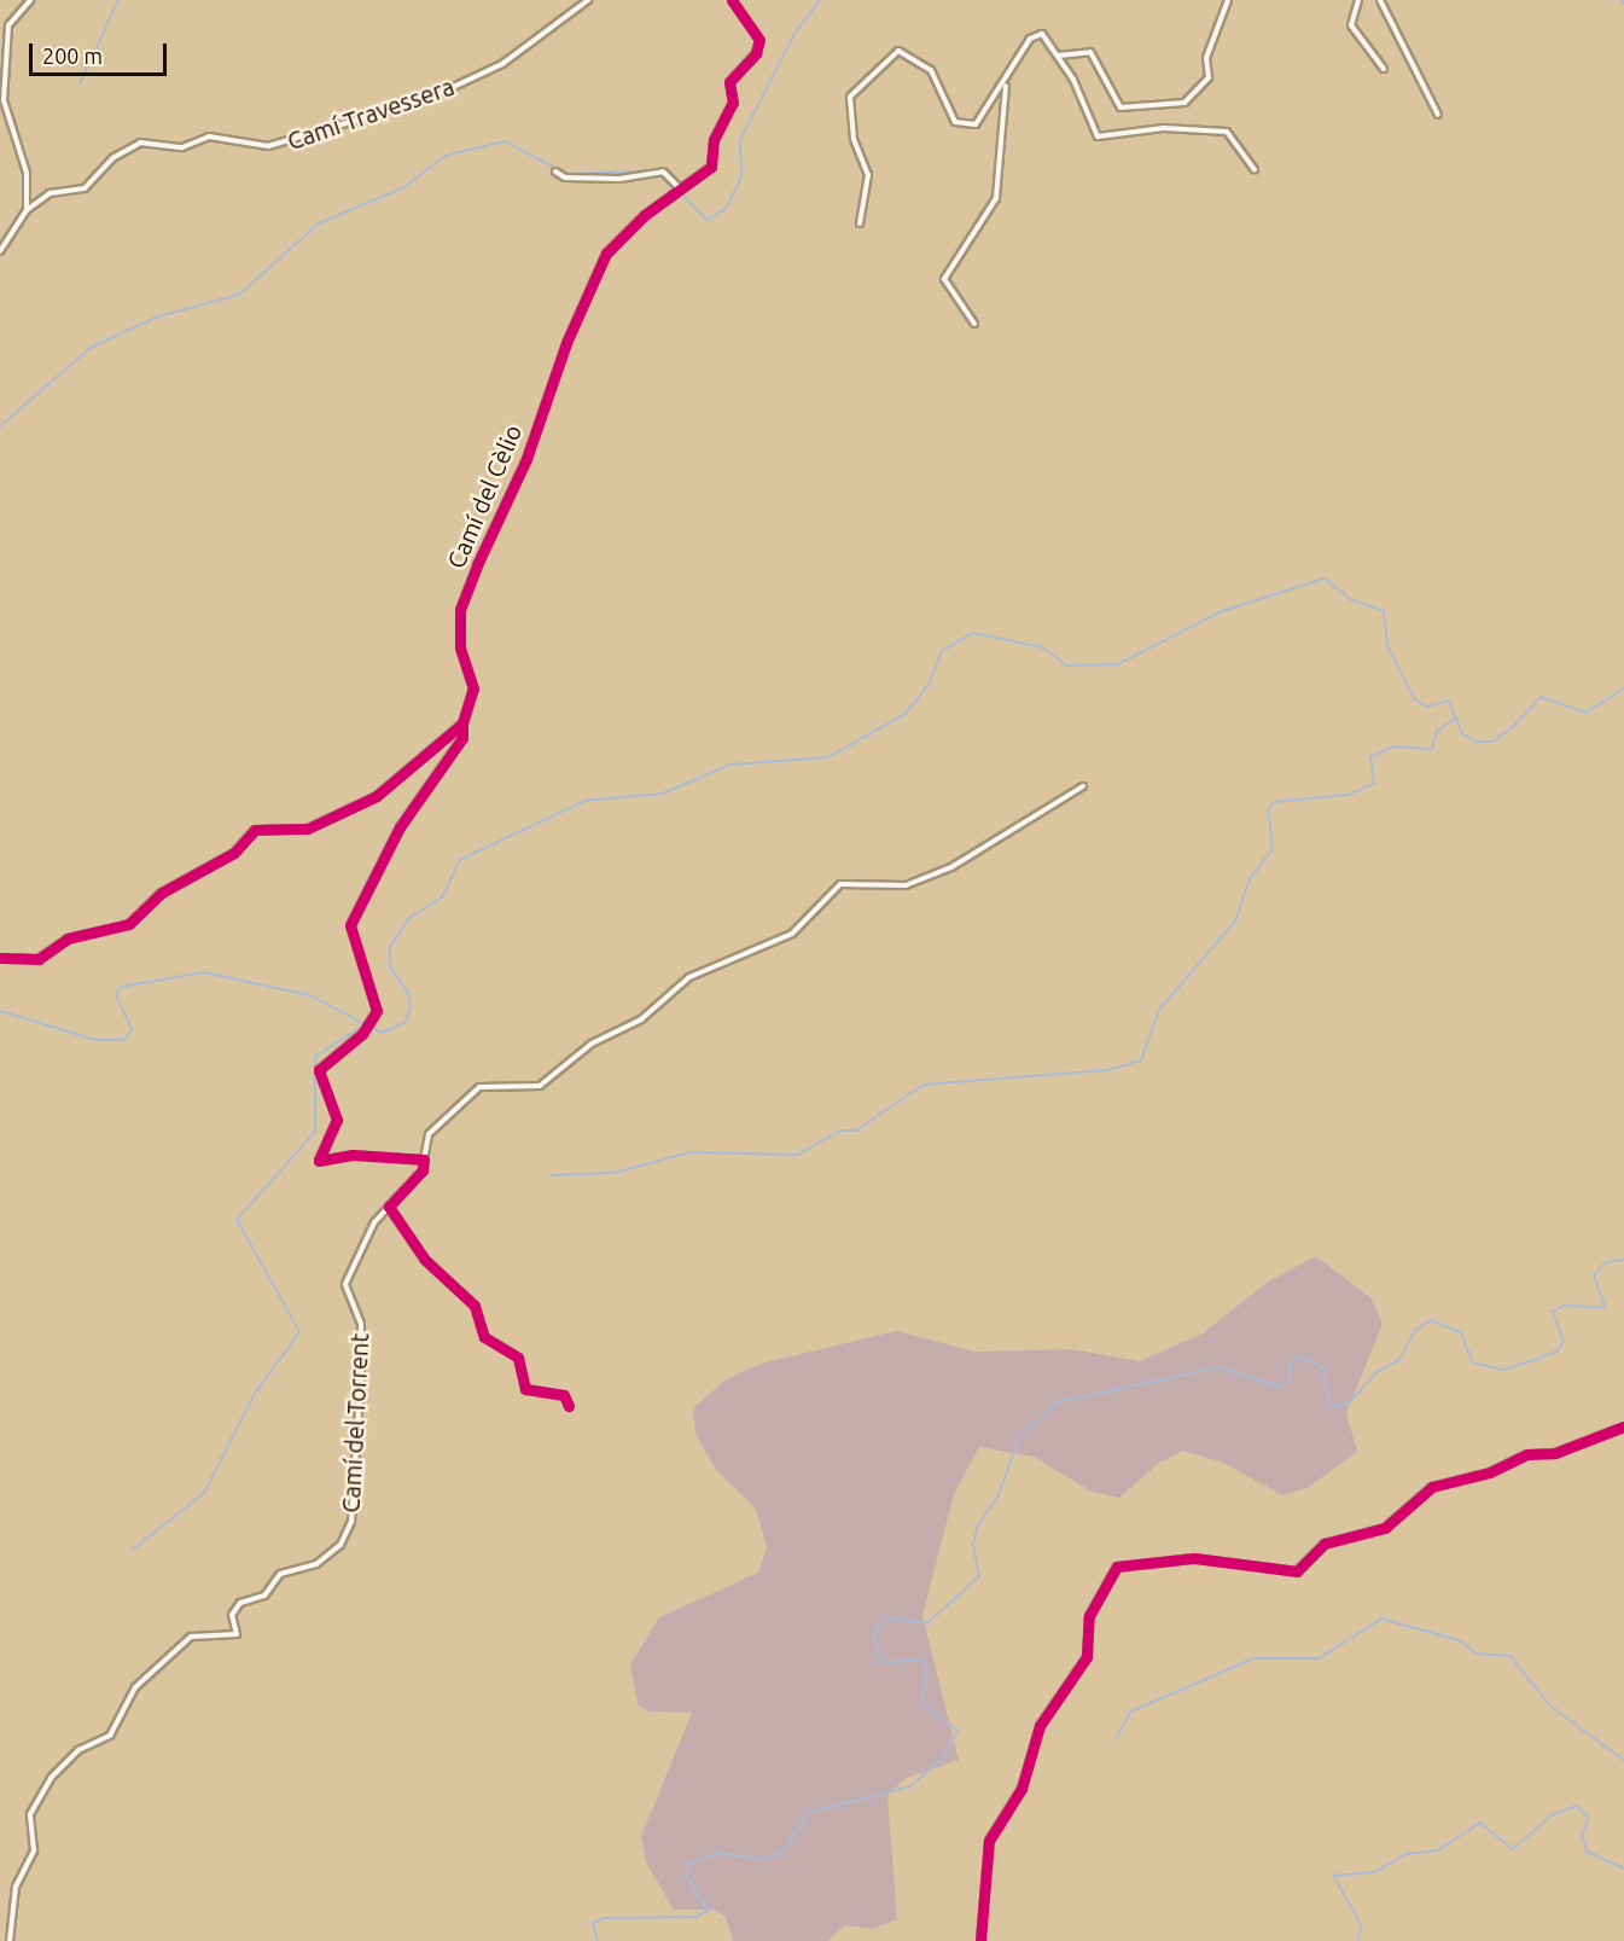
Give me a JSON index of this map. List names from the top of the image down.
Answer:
{
  "streets": {
    "street": ["Camí Travessera", "Camí del Cèlio", "Camí del Torrent"]
  },
  "scale_bar": "200 m"
}
